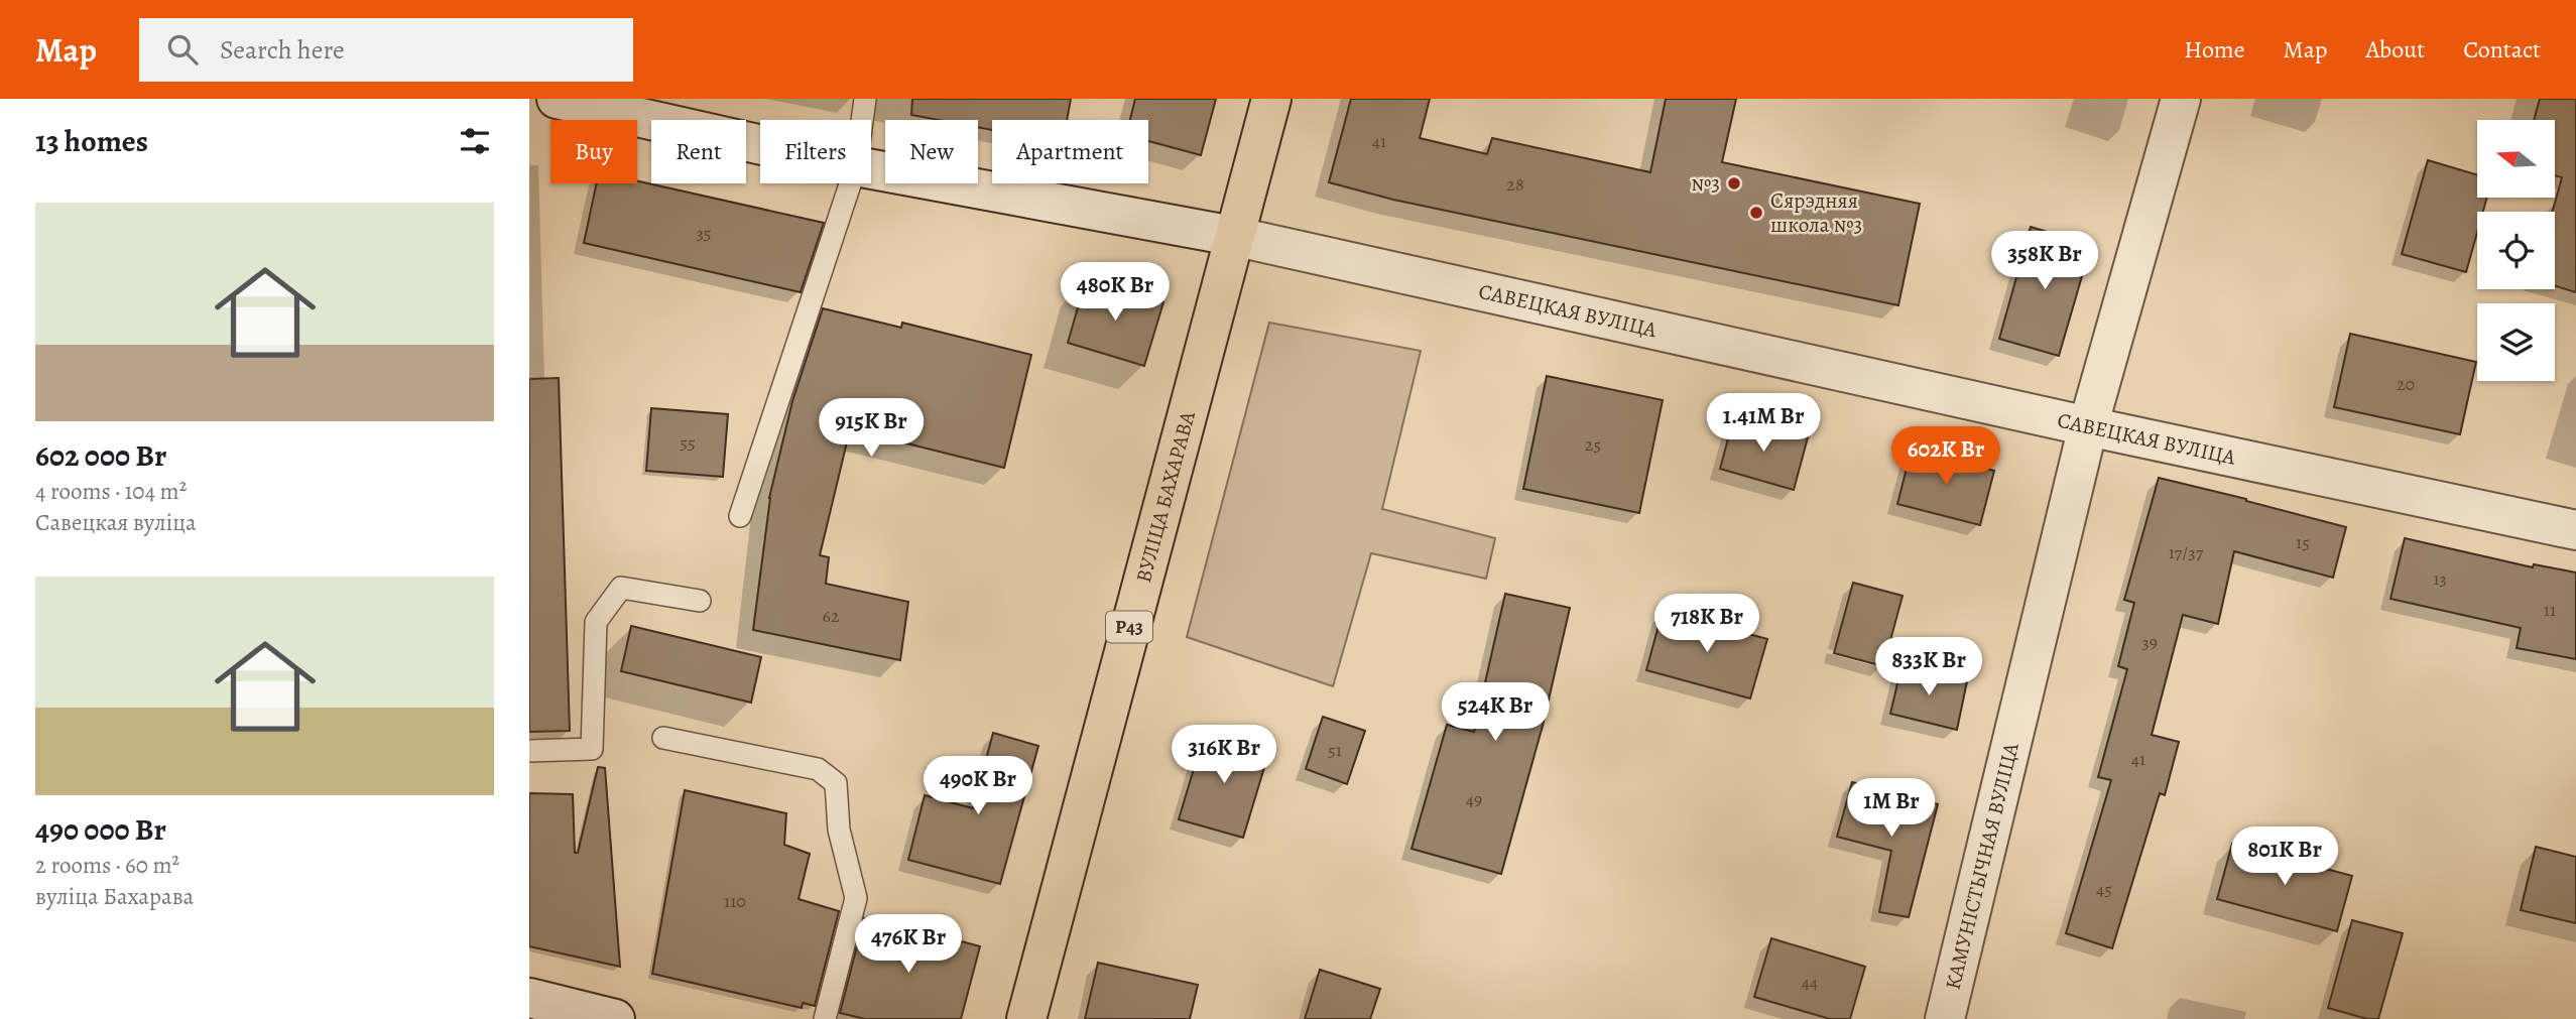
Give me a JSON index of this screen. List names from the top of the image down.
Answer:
{
  "streets": {
    "main road": ["ВУЛІЦА БАХАРАВА", "Р43"],
    "street": ["САВЕЦКАЯ ВУЛІЦА", "КАМУНІСТЫЧНАЯ ВУЛІЦА"]
  },
  "crossings": [
    ["САВЕЦКАЯ ВУЛІЦА", "ВУЛІЦА БАХАРАВА"],
    ["САВЕЦКАЯ ВУЛІЦА", "КАМУНІСТЫЧНАЯ ВУЛІЦА"]
  ],
  "places": ["№3", "Сярэдняя школа №3"],
  "house_numbers": [
    "41",
    "28",
    "35",
    "20",
    "55",
    "25",
    "15",
    "17/37",
    "13",
    "11",
    "62",
    "39",
    "51",
    "41",
    "49",
    "45",
    "110",
    "44"
  ],
  "north": "left",
  "page": {
    "header": "Map",
    "search": "Search here",
    "nav": [
      "Home",
      "Map",
      "About",
      "Contact"
    ],
    "heading": "13 homes",
    "chip": [
      "Buy",
      "Rent",
      "Filters",
      "New",
      "Apartment"
    ],
    "list": [
      {
        "name": "602 000 Br",
        "note": "4 rooms · 104 m² · Савецкая вуліца"
      },
      {
        "name": "490 000 Br",
        "note": "2 rooms · 60 m² · вуліца Бахарава"
      }
    ],
    "price": [
      "358K Br",
      "480K Br",
      "1.41M Br",
      "915K Br",
      "602K Br",
      "718K Br",
      "833K Br",
      "524K Br",
      "316K Br",
      "490K Br",
      "1M Br",
      "801K Br",
      "476K Br"
    ]
  }
}
